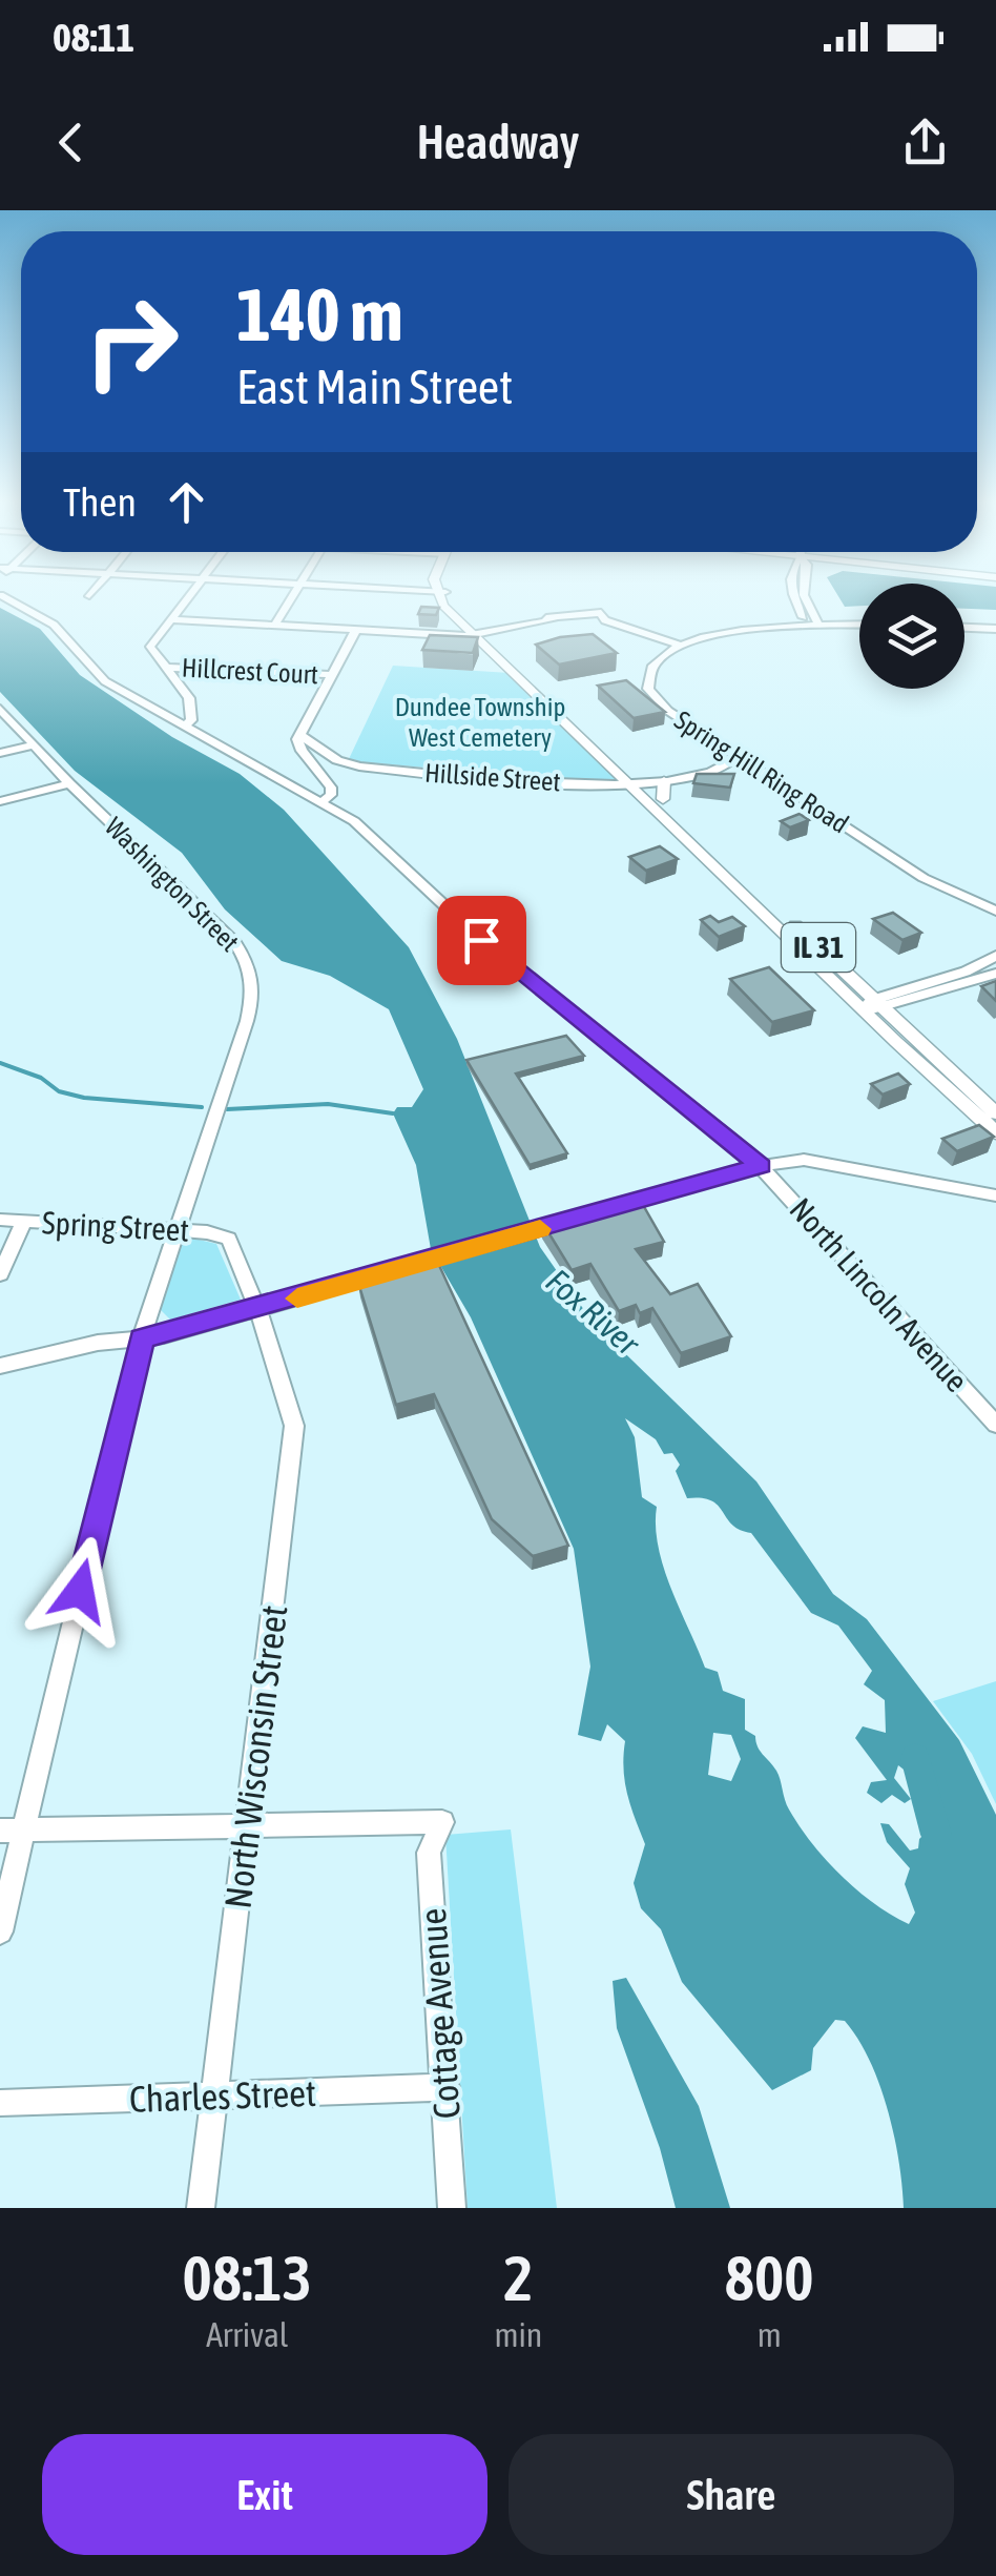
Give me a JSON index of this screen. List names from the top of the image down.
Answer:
{
  "streets": {
    "main road": ["IL 31"],
    "street": [
      "Hillcrest Court",
      "Spring Hill Ring Road",
      "Hillside Street",
      "Washington Street",
      "Spring Street",
      "North Lincoln Avenue",
      "North Wisconsin Street",
      "Cottage Avenue",
      "Charles Street"
    ]
  },
  "crossings": [
    ["Hillside Street", "IL 31"],
    ["Washington Street", "Spring Street"],
    ["Spring Street", "North Wisconsin Street"],
    ["North Wisconsin Street", "Cottage Avenue"],
    ["North Wisconsin Street", "Charles Street"],
    ["Cottage Avenue", "Charles Street"]
  ],
  "water": ["Fox River"],
  "parks": ["Dundee Township West Cemetery"],
  "page": {
    "status": "08:11",
    "header": "Headway",
    "turn": ["140 m", "East Main Street"],
    "then": "Then",
    "eta": [
      "08:13",
      "Arrival",
      "2",
      "min",
      "800",
      "m"
    ],
    "buttons": ["Exit", "Share"]
  }
}
